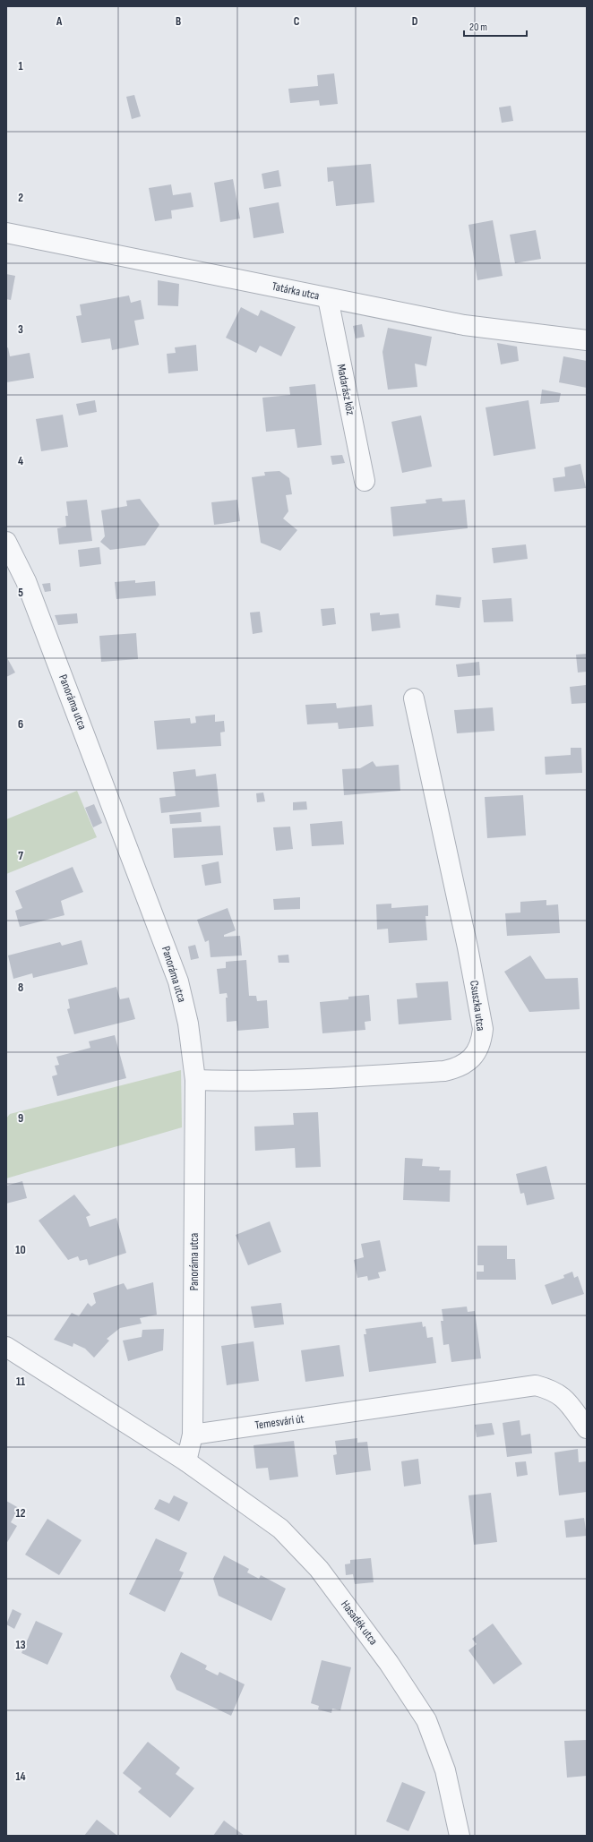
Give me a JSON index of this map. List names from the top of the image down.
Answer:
{
  "streets": {
    "street": [
      "Tatárka utca",
      "Madarász köz",
      "Panoráma utca",
      "Csuszka utca",
      "Temesvári út",
      "Hasadék utca"
    ]
  },
  "crossings": [
    ["Tatárka utca", "Madarász köz"],
    ["Panoráma utca", "Csuszka utca"],
    ["Panoráma utca", "Temesvári út"]
  ],
  "scale_bar": "20 m",
  "grid": {
    "columns": [
      "A",
      "B",
      "C",
      "D"
    ],
    "rows": [
      "1",
      "2",
      "3",
      "4",
      "5",
      "6",
      "7",
      "8",
      "9",
      "10",
      "11",
      "12",
      "13",
      "14"
    ]
  }
}
